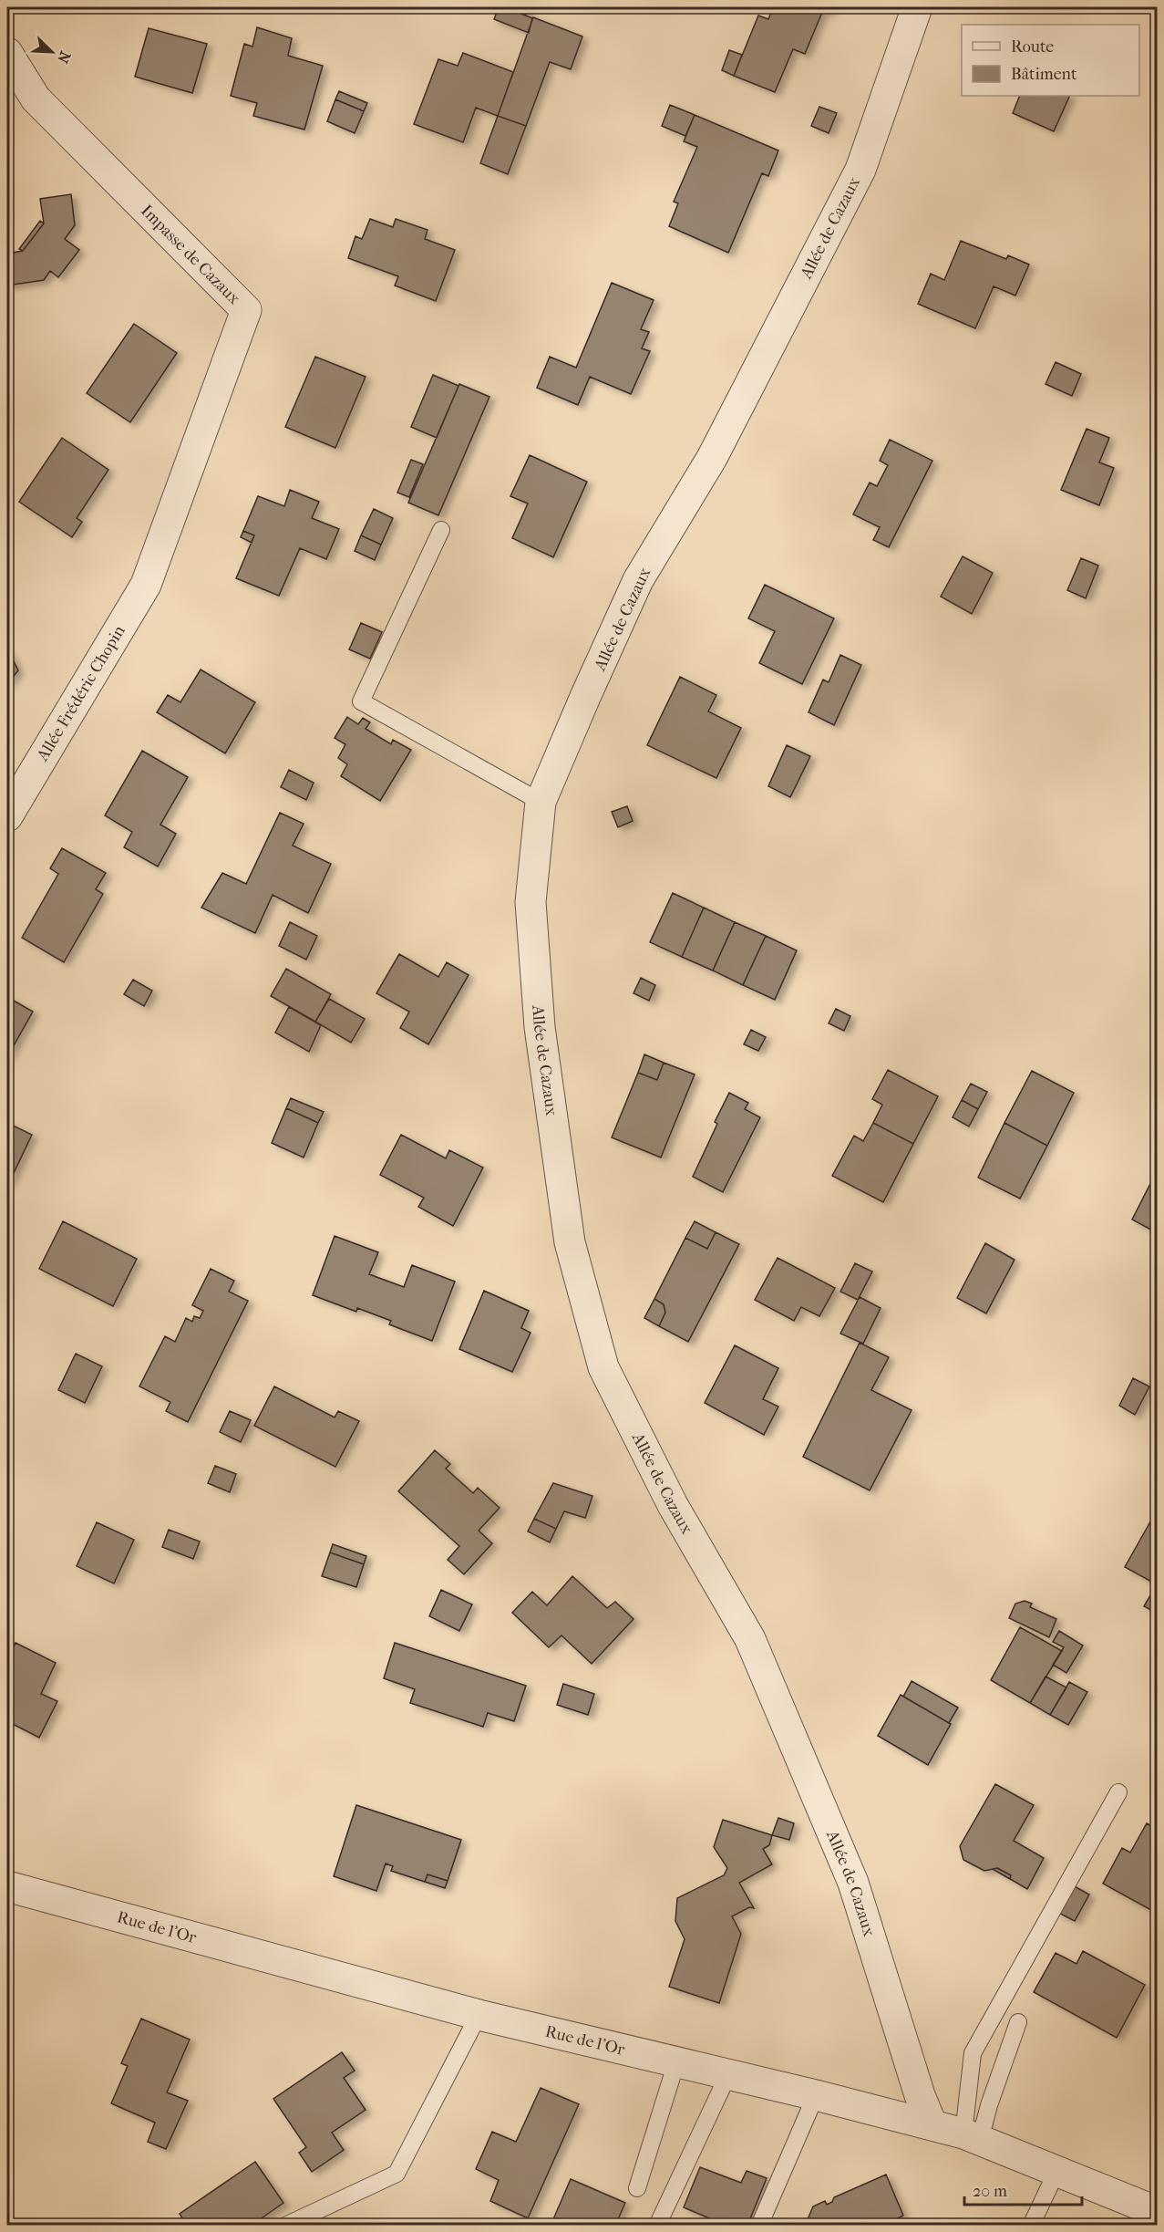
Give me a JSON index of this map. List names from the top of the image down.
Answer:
{
  "streets": {
    "street": [
      "Allée de Cazaux",
      "Impasse de Cazaux",
      "Allée Frédéric Chopin",
      "Rue de l'Or"
    ]
  },
  "crossings": [
    ["Allée de Cazaux", "Rue de l'Or"],
    ["Impasse de Cazaux", "Allée Frédéric Chopin"]
  ],
  "legend": ["Route", "Bâtiment"],
  "scale_bar": "20 m",
  "north": "bottom right"
}
